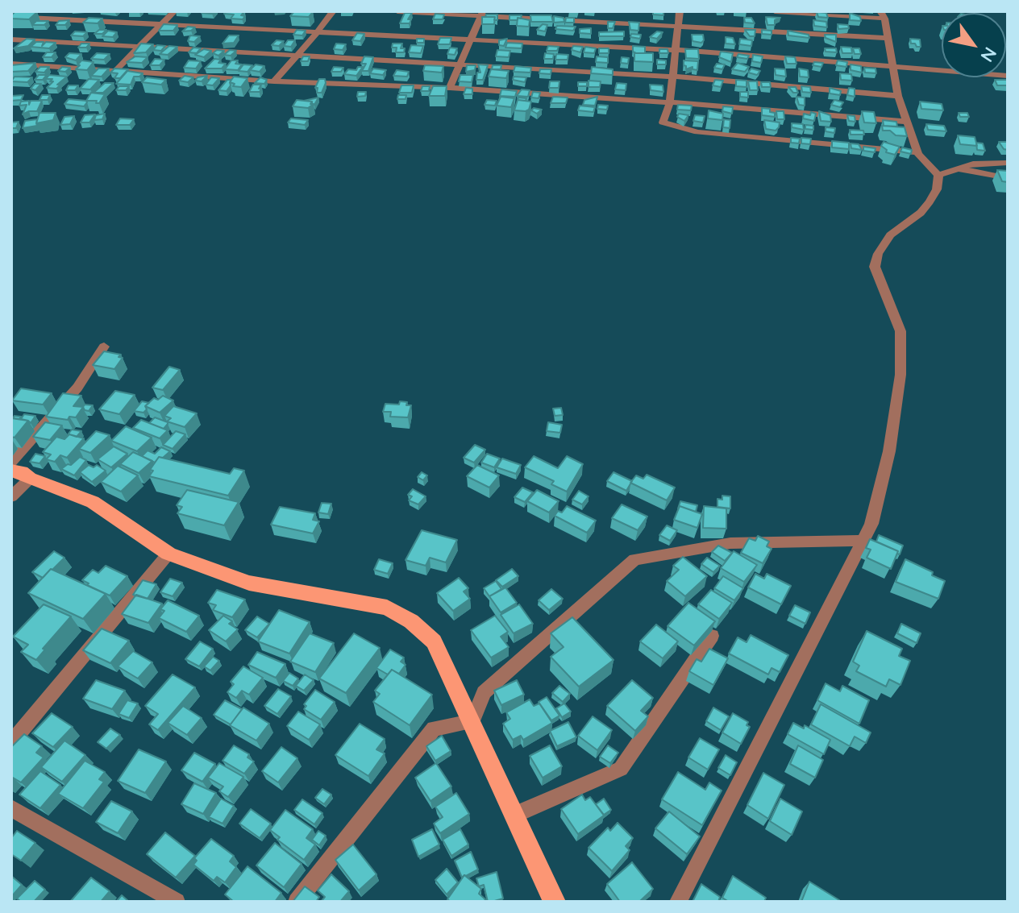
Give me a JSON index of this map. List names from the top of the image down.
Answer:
{
  "north": "bottom right"
}
